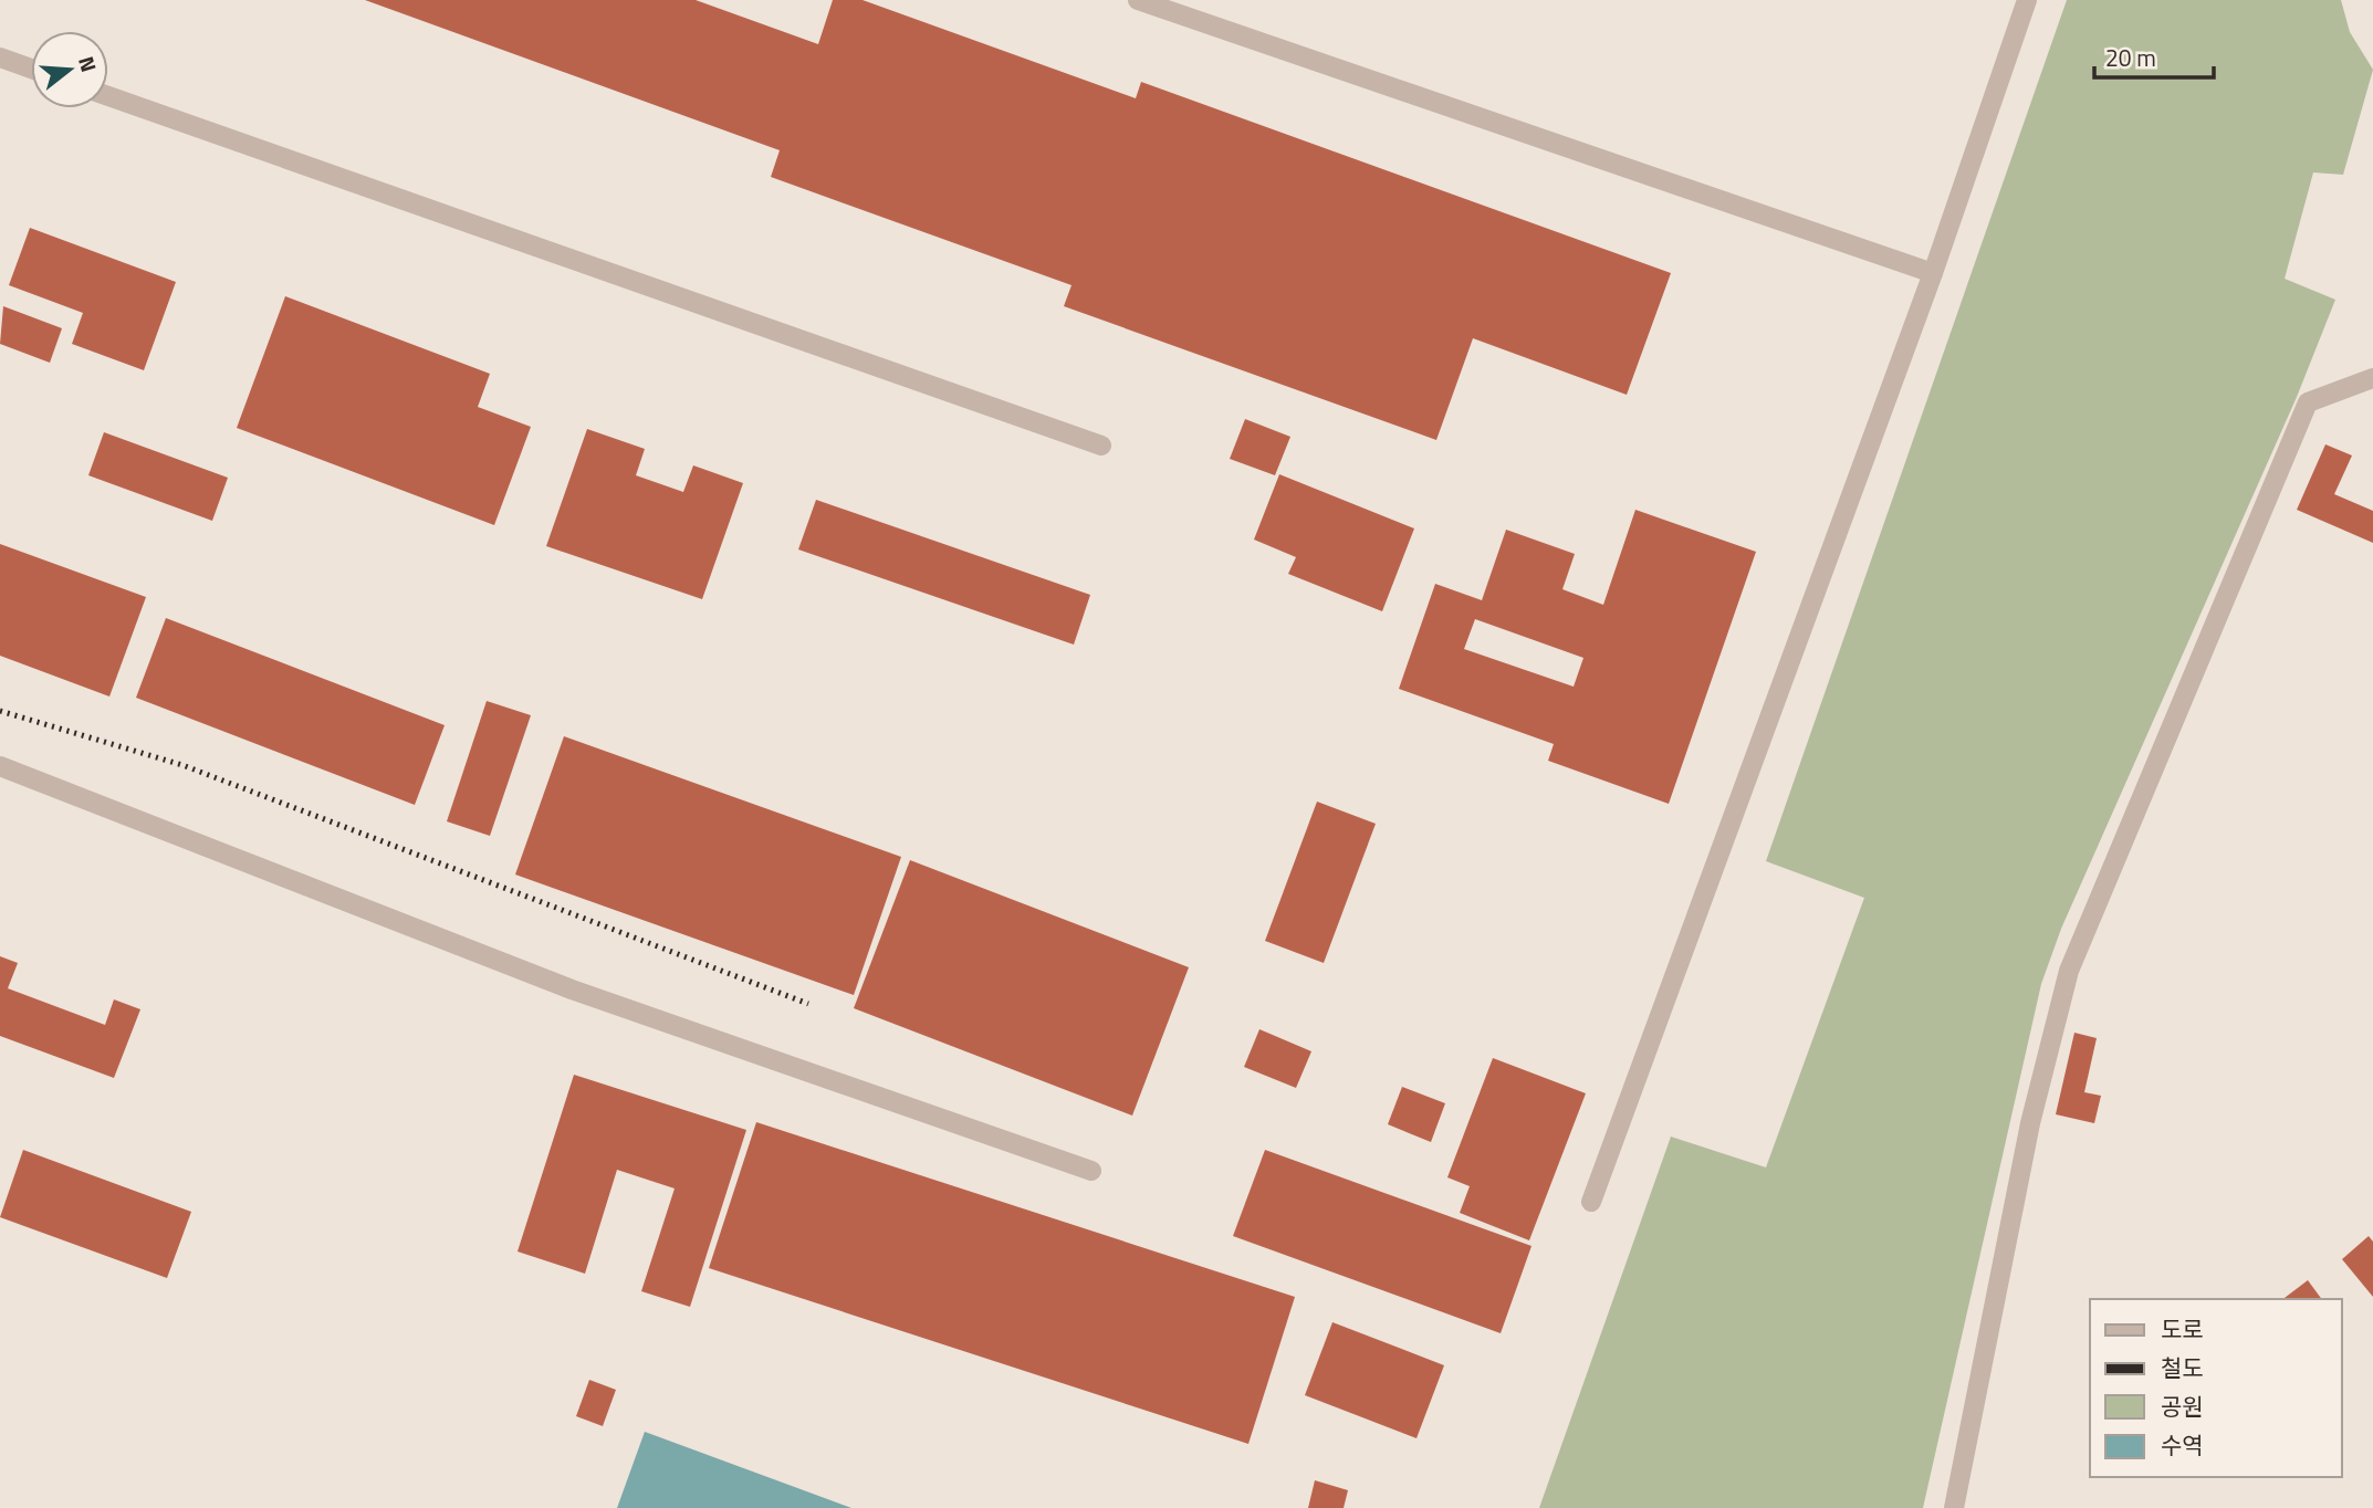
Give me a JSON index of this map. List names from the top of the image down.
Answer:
{
  "legend": [
    "도로",
    "철도",
    "공원",
    "수역"
  ],
  "scale_bar": "20 m",
  "north": "right"
}
